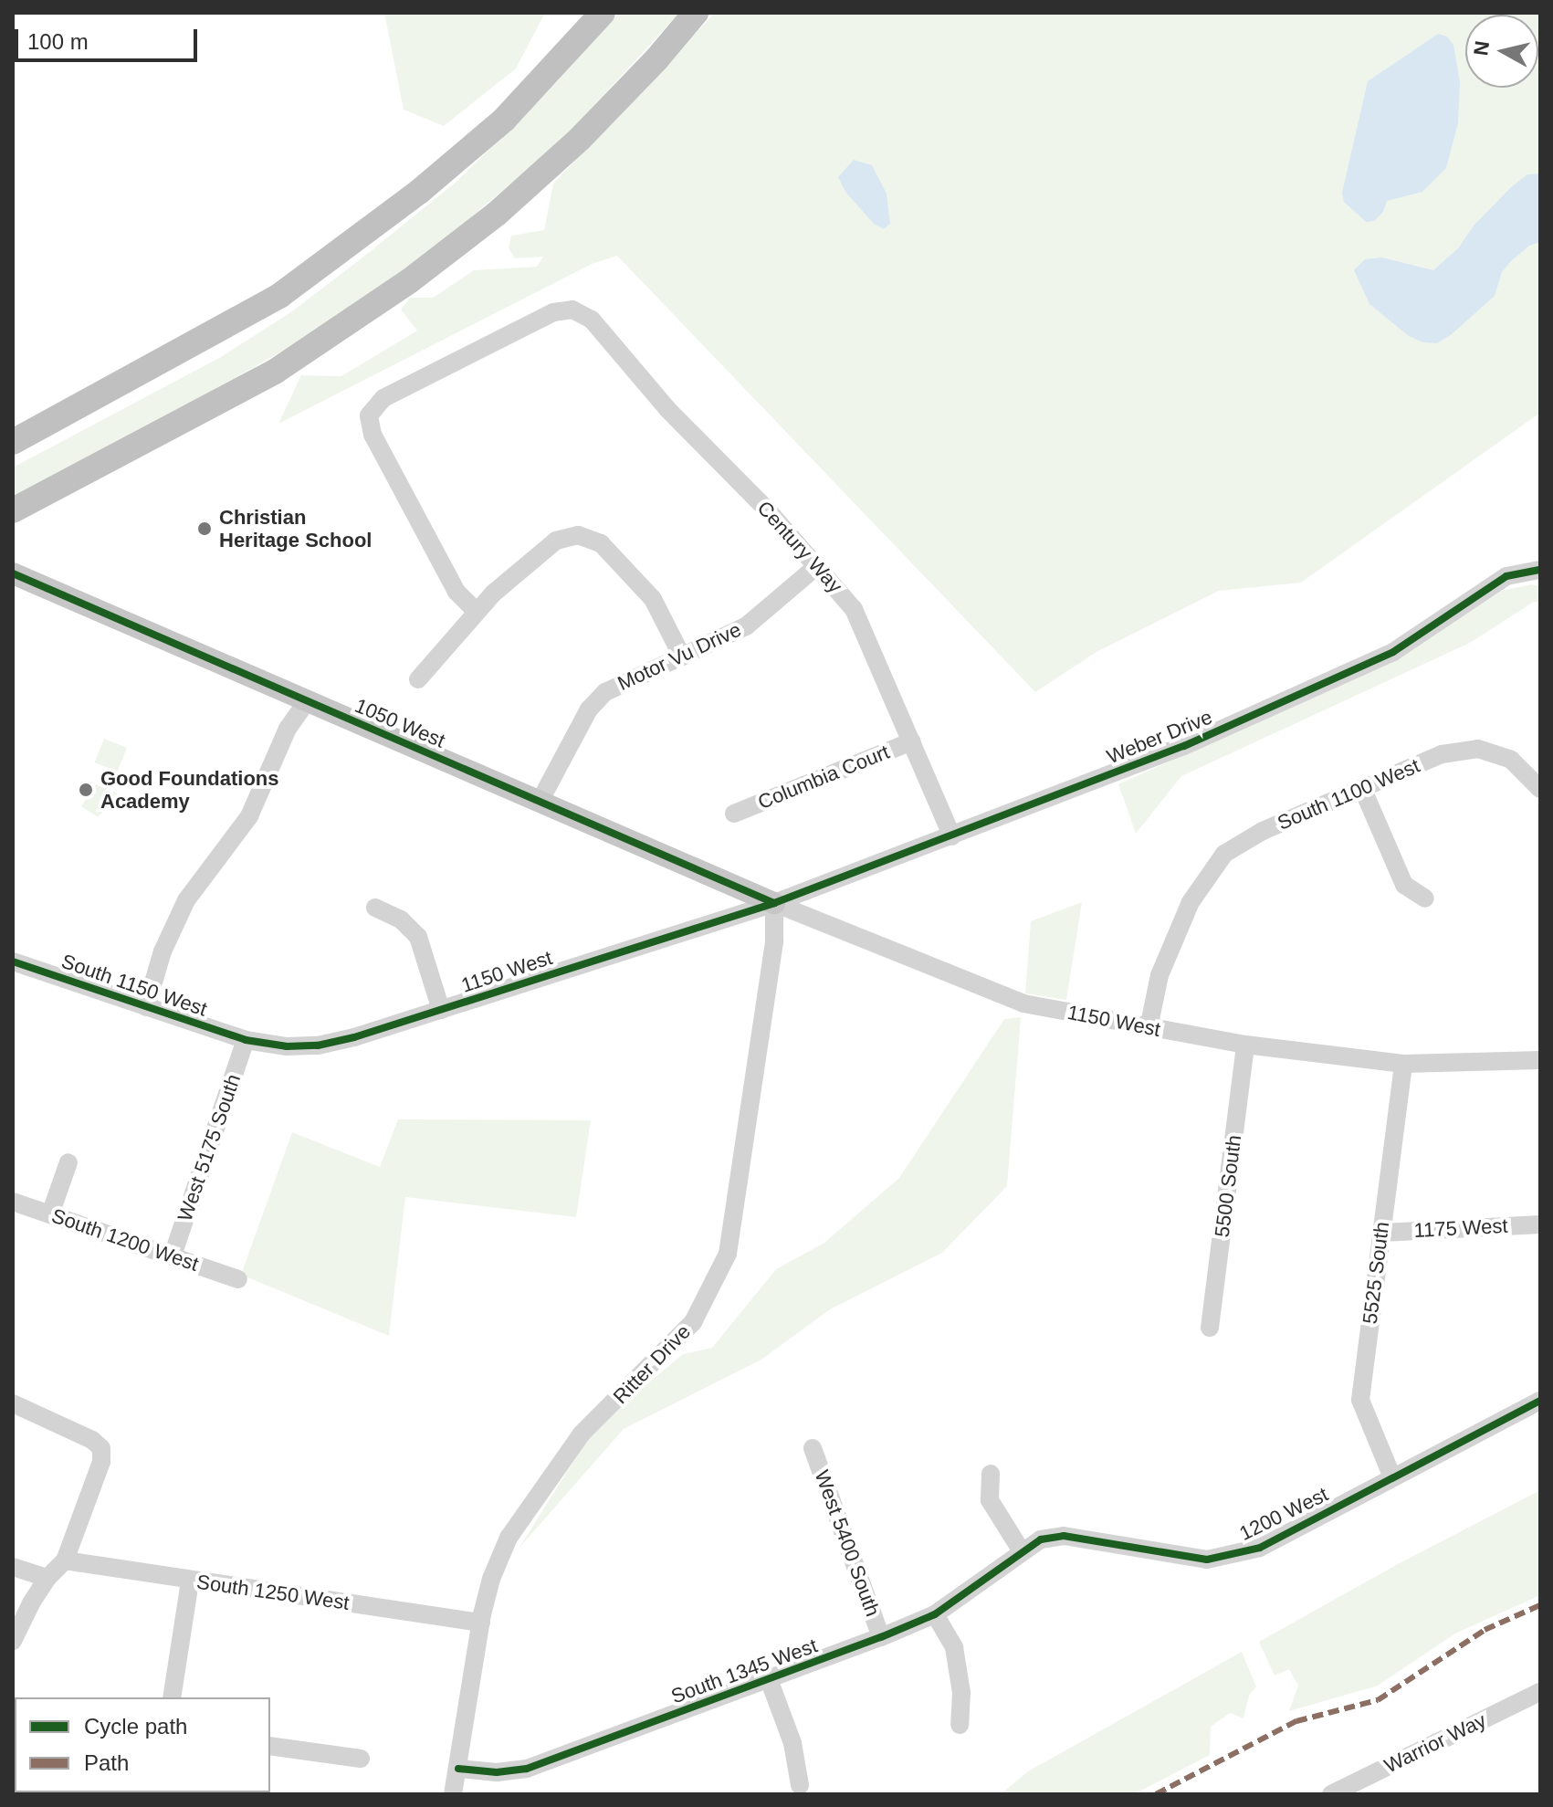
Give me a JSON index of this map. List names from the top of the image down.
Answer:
{
  "streets": {
    "main road": ["1050 West"],
    "street": [
      "Century Way",
      "Motor Vu Drive",
      "Weber Drive",
      "Columbia Court",
      "South 1100 West",
      "1150 West",
      "South 1150 West",
      "West 5175 South",
      "5500 South",
      "1175 West",
      "South 1200 West",
      "5525 South",
      "Ritter Drive",
      "1200 West",
      "West 5400 South",
      "South 1250 West",
      "South 1345 West",
      "Warrior Way"
    ]
  },
  "crossings": [
    ["Century Way", "Motor Vu Drive"],
    ["Century Way", "Weber Drive"],
    ["Century Way", "Columbia Court"],
    ["Motor Vu Drive", "1050 West"],
    ["1050 West", "Weber Drive"],
    ["1050 West", "1150 West"],
    ["1050 West", "Ritter Drive"],
    ["Weber Drive", "1150 West"],
    ["Weber Drive", "Ritter Drive"],
    ["South 1100 West", "1150 West"],
    ["1150 West", "South 1150 West"],
    ["1150 West", "West 5175 South"],
    ["1150 West", "5500 South"],
    ["1150 West", "5525 South"],
    ["1150 West", "Ritter Drive"],
    ["South 1150 West", "West 5175 South"],
    ["West 5175 South", "South 1200 West"],
    ["1175 West", "5525 South"],
    ["5525 South", "1200 West"],
    ["Ritter Drive", "South 1250 West"],
    ["Ritter Drive", "South 1345 West"],
    ["1200 West", "South 1345 West"],
    ["West 5400 South", "South 1345 West"]
  ],
  "places": ["Christian Heritage School", "Good Foundations Academy"],
  "legend": ["Cycle path", "Path"],
  "scale_bar": "100 m",
  "north": "left"
}
